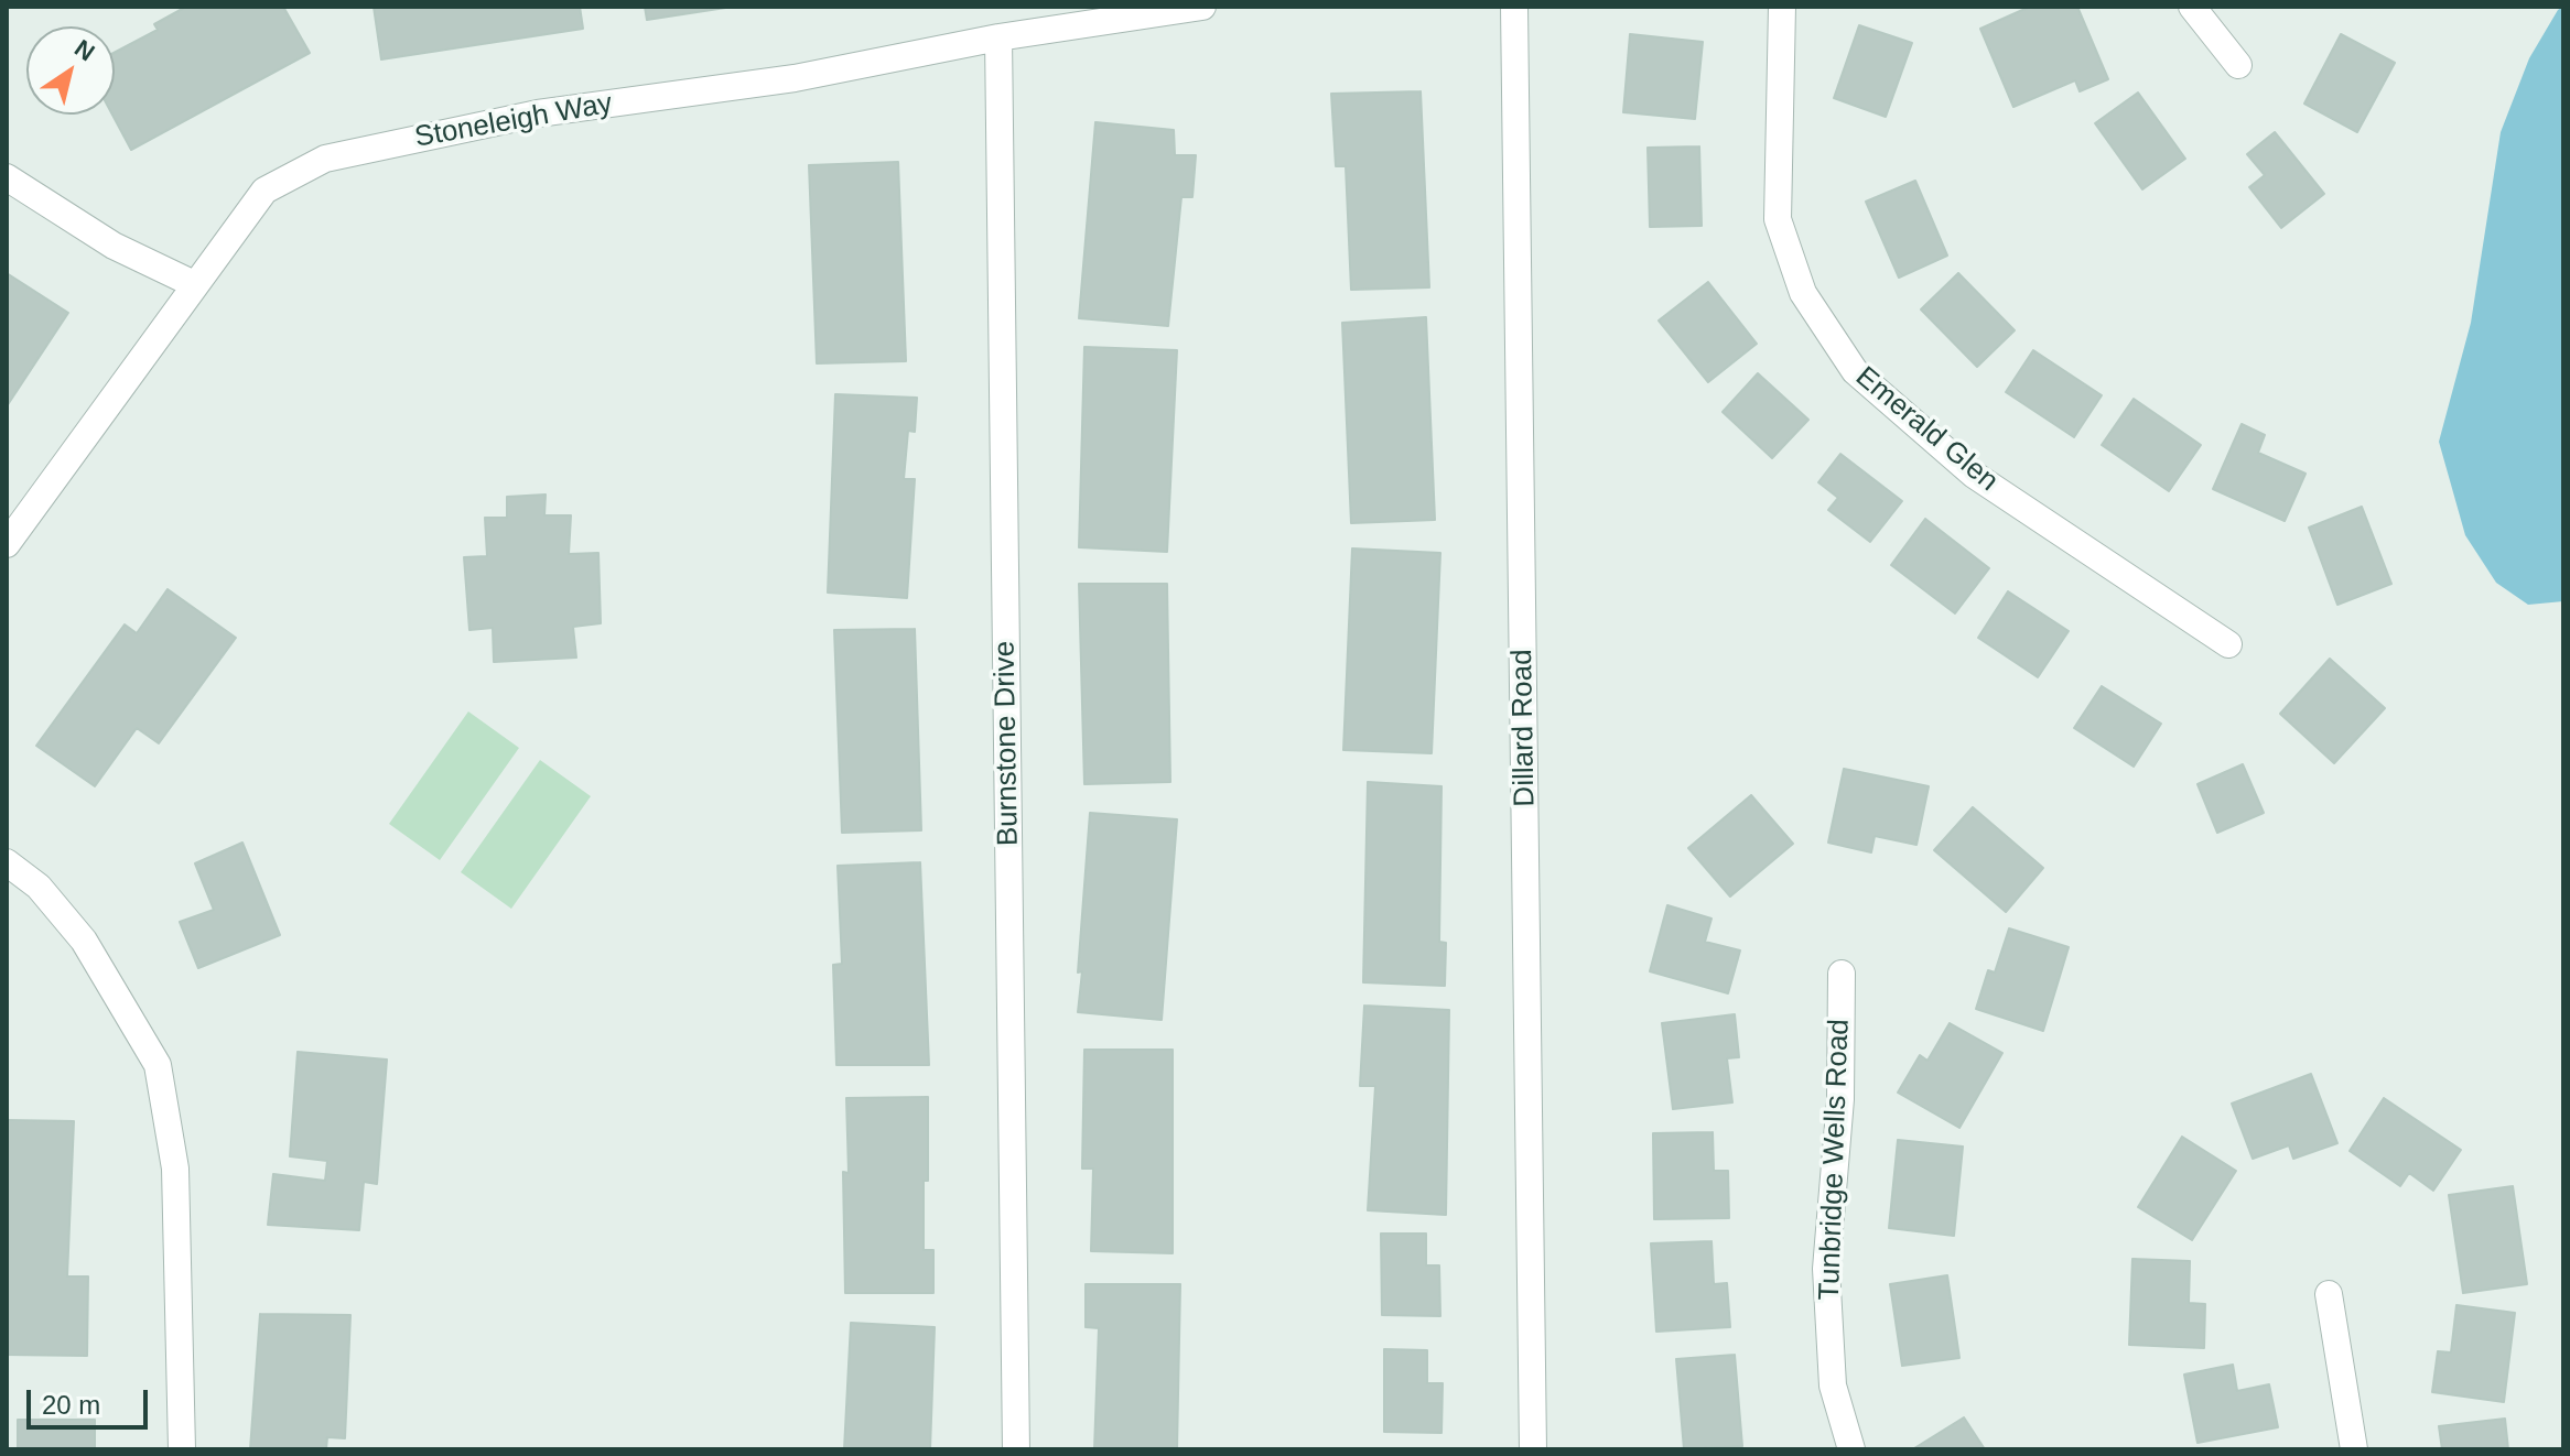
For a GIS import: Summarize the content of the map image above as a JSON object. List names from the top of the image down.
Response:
{
  "streets": {
    "street": [
      "Stoneleigh Way",
      "Emerald Glen",
      "Dillard Road",
      "Burnstone Drive",
      "Tunbridge Wells Road"
    ]
  },
  "crossings": [
    ["Stoneleigh Way", "Burnstone Drive"]
  ],
  "scale_bar": "20 m",
  "north": "top right"
}
